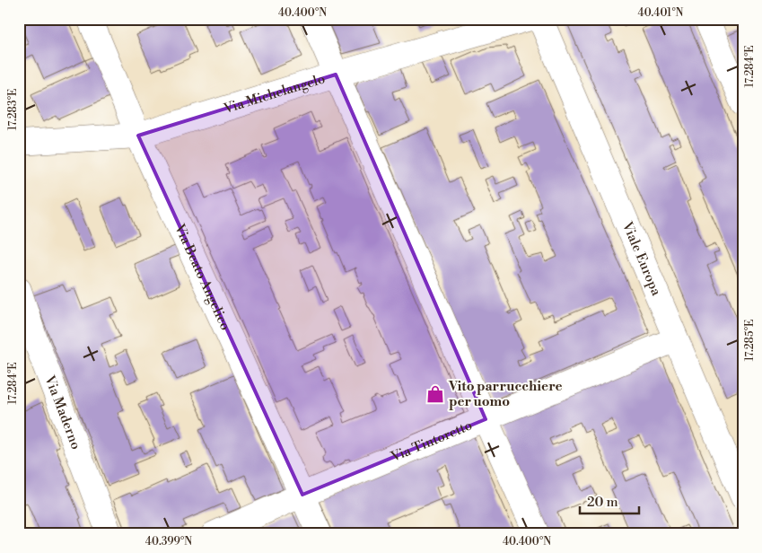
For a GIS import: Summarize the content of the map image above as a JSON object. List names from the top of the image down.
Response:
{
  "streets": {
    "street": [
      "Via Michelangelo",
      "Viale Europa",
      "Via Beato Angelico",
      "Via Maderno",
      "Via Tintoretto"
    ]
  },
  "crossings": [
    ["Via Michelangelo", "Via Beato Angelico"],
    ["Viale Europa", "Via Tintoretto"],
    ["Via Beato Angelico", "Via Tintoretto"]
  ],
  "places": {
    "shop": ["Vito parrucchiere per uomo"]
  },
  "scale_bar": "20 m",
  "coordinates": [
    "40.400°N",
    "40.401°N",
    "17.284°E",
    "17.283°E",
    "17.285°E",
    "40.399°N"
  ]
}
